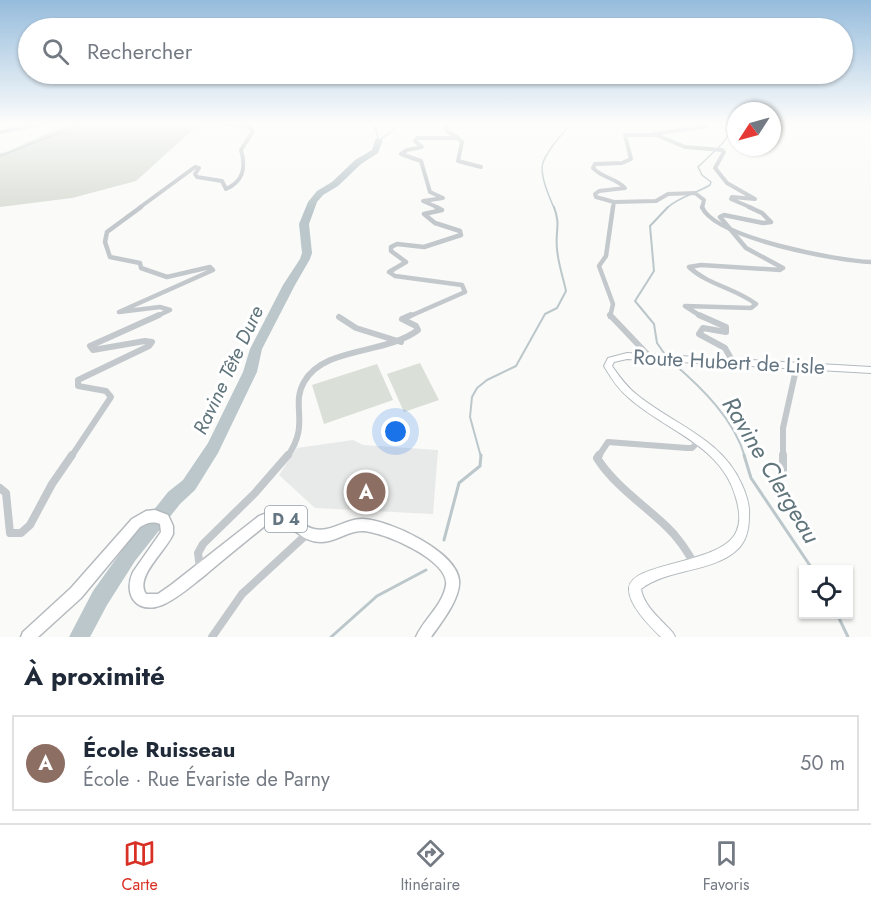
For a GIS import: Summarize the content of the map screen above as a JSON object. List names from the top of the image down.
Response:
{
  "streets": {
    "main road": ["Route Hubert de Lisle", "D 4"]
  },
  "water": ["Ravine Tête Dure", "Ravine Clergeau"],
  "north": "bottom left",
  "page": {
    "search": "Rechercher",
    "pins": "A",
    "heading": "À proximité",
    "list": [
      {
        "mark": "A",
        "name": "École Ruisseau",
        "note": "École · Rue Évariste de Parny",
        "value": "50 m"
      }
    ],
    "nav": ["Carte", "Itinéraire", "Favoris"]
  }
}
